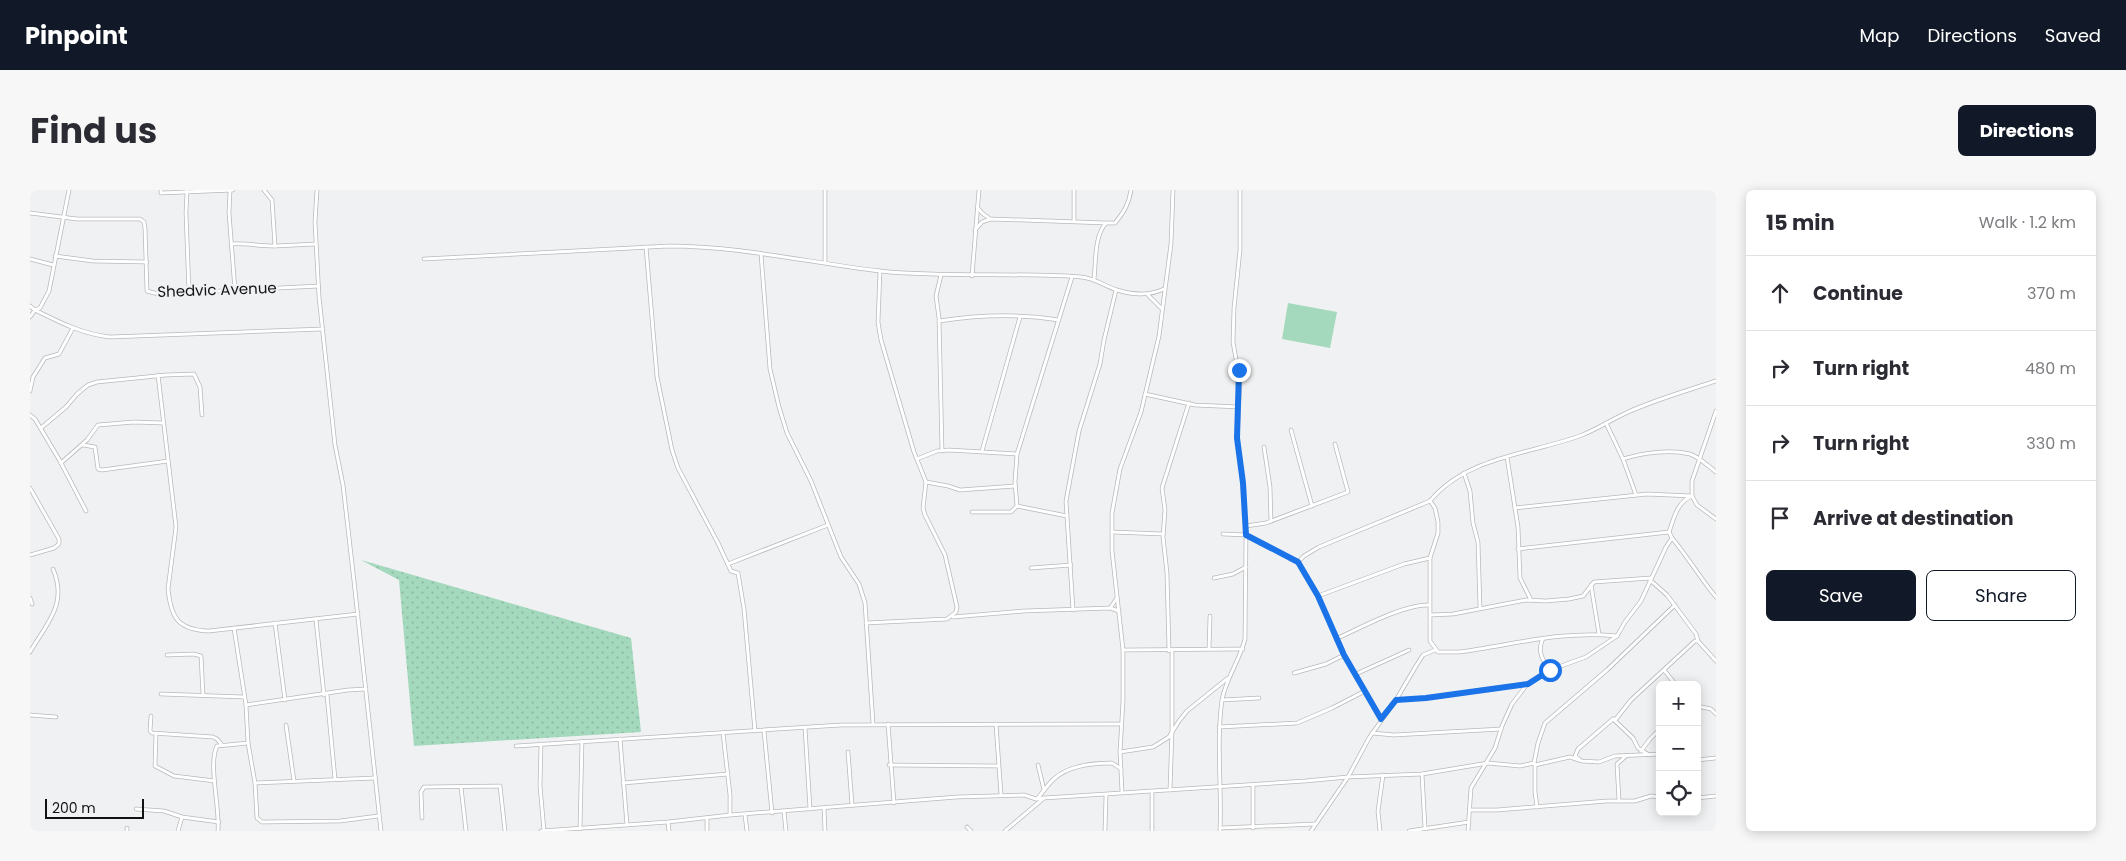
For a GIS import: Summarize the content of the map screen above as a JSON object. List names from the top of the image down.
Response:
{
  "streets": {
    "street": ["Shedvic Avenue"]
  },
  "scale_bar": "200 m",
  "page": {
    "header": "Pinpoint",
    "nav": ["Map", "Directions", "Saved"],
    "title": "Find us",
    "buttons": [
      "Directions",
      ["Save", "Share"]
    ],
    "heading": ["15 min", "Walk · 1.2 km"],
    "list": [
      ["Continue", "370 m"],
      ["Turn right", "480 m"],
      ["Turn right", "330 m"],
      "Arrive at destination"
    ],
    "map_buttons": ["+", "−"],
    "scale": "200 m"
  }
}
